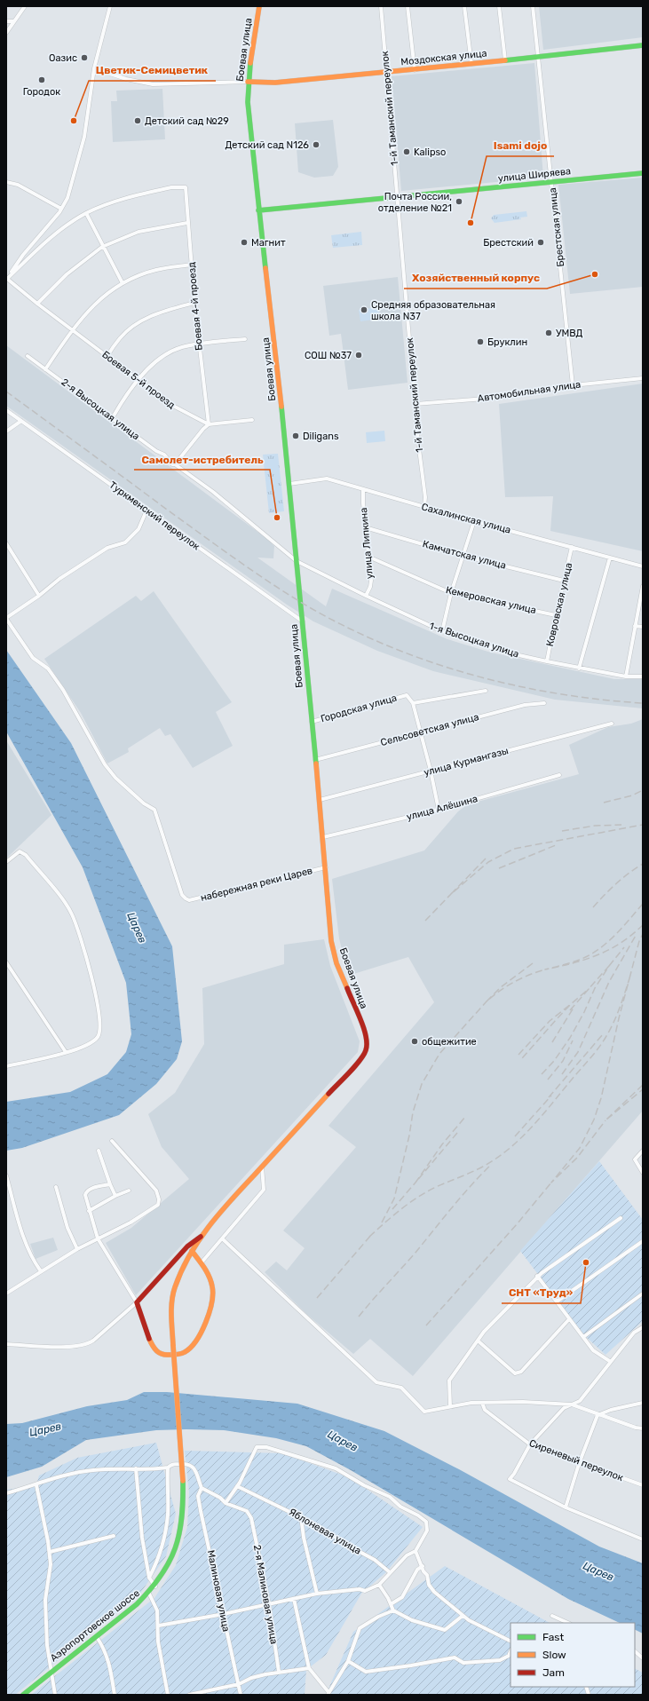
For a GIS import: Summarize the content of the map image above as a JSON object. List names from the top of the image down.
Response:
{
  "streets": {
    "main road": [
      "Боевая улица",
      "Моздокская улица",
      "улица Ширяева",
      "Аэропортовское шоссе"
    ],
    "street": [
      "1-й Таманский переулок",
      "Брестская улица",
      "Боевая 4-й проезд",
      "Боевая 5-й проезд",
      "Автомобильная улица",
      "2-я Высоцкая улица",
      "Туркменский переулок",
      "Сахалинская улица",
      "улица Липкина",
      "Камчатская улица",
      "Кемеровская улица",
      "Ковровская улица",
      "1-я Высоцкая улица",
      "Городская улица",
      "Сельсоветская улица",
      "улица Курмангазы",
      "улица Алёшина",
      "набережная реки Царев",
      "Сиреневый переулок",
      "Яблоневая улица",
      "Малиновая улица",
      "2-я Малиновая улица"
    ]
  },
  "crossings": [
    ["Боевая улица", "Моздокская улица"],
    ["Боевая улица", "улица Ширяева"],
    ["Боевая улица", "Туркменский переулок"],
    ["Боевая улица", "Сахалинская улица"],
    ["Боевая улица", "1-я Высоцкая улица"],
    ["Боевая улица", "Городская улица"],
    ["Боевая улица", "Сельсоветская улица"],
    ["Боевая улица", "улица Курмангазы"],
    ["Боевая улица", "улица Алёшина"],
    ["Боевая улица", "набережная реки Царев"],
    ["Боевая улица", "Аэропортовское шоссе"],
    ["Моздокская улица", "1-й Таманский переулок"],
    ["Моздокская улица", "Брестская улица"],
    ["1-й Таманский переулок", "улица Ширяева"],
    ["1-й Таманский переулок", "Автомобильная улица"],
    ["1-й Таманский переулок", "Сахалинская улица"],
    ["улица Ширяева", "Брестская улица"],
    ["Брестская улица", "Автомобильная улица"],
    ["Боевая 4-й проезд", "Боевая 5-й проезд"],
    ["Сахалинская улица", "улица Липкина"],
    ["Сахалинская улица", "Ковровская улица"],
    ["улица Липкина", "Камчатская улица"],
    ["улица Липкина", "Кемеровская улица"],
    ["улица Липкина", "1-я Высоцкая улица"],
    ["Камчатская улица", "Ковровская улица"],
    ["Кемеровская улица", "Ковровская улица"],
    ["Ковровская улица", "1-я Высоцкая улица"]
  ],
  "water": ["Царев"],
  "places": [
    "Оазис",
    "Городок",
    "Цветик-Семицветик",
    "Детский сад №29",
    "Детский сад N126",
    "Kalipso",
    "Почта России, отделение №21",
    "Isami dojo",
    "Магнит",
    "Брестский",
    "Хозяйственный корпус",
    "Средняя образовательная школа N37",
    "УМВД",
    "Бруклин",
    "СОШ №37",
    "Diligans",
    "Самолет-истребитель",
    "общежитие",
    "СНТ «Труд»"
  ],
  "legend": ["Fast", "Slow", "Jam"]
}
